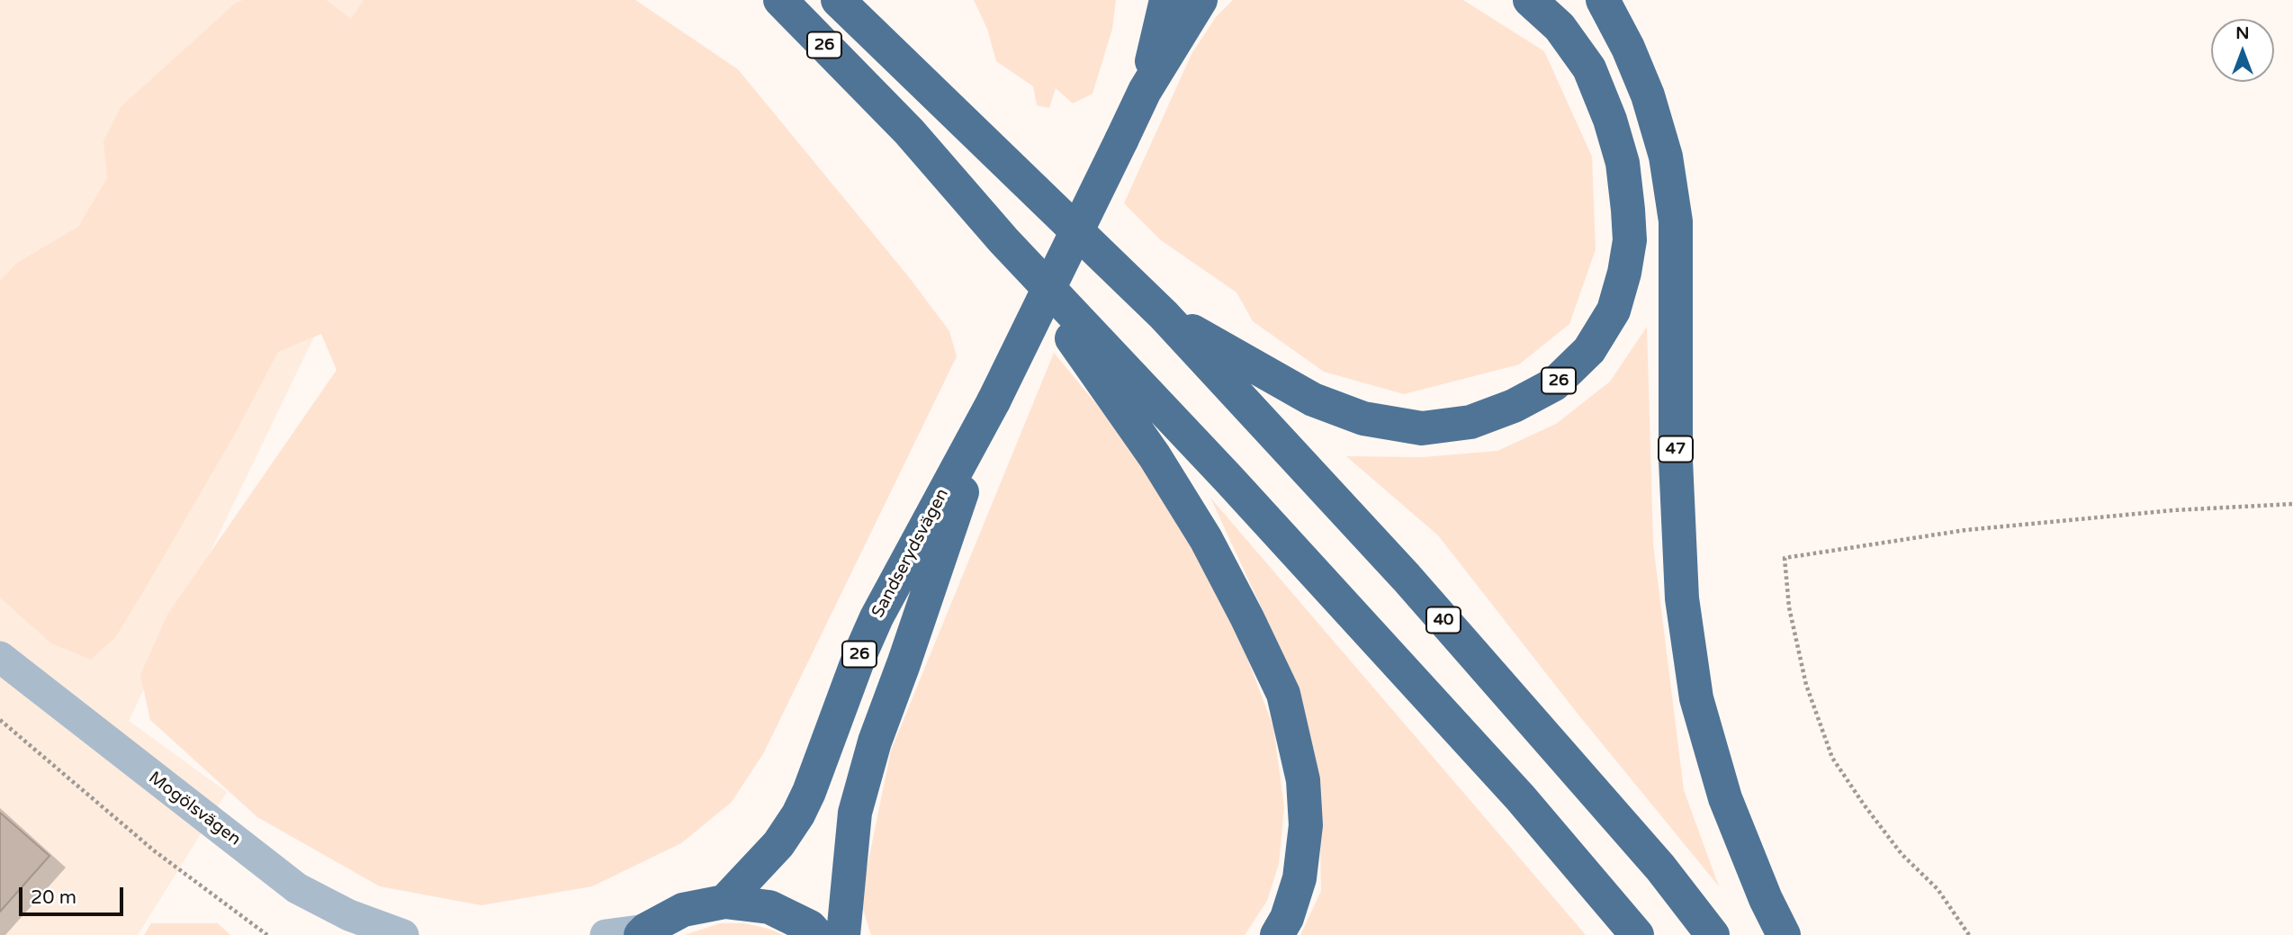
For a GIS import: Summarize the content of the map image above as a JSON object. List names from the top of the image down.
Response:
{
  "streets": {
    "highway": [
      "26",
      "47",
      "Sandserydsvägen",
      "40"
    ],
    "street": ["Mogölsvägen"]
  },
  "crossings": [
    ["26", "40"]
  ],
  "scale_bar": "20 m",
  "north": "top"
}
